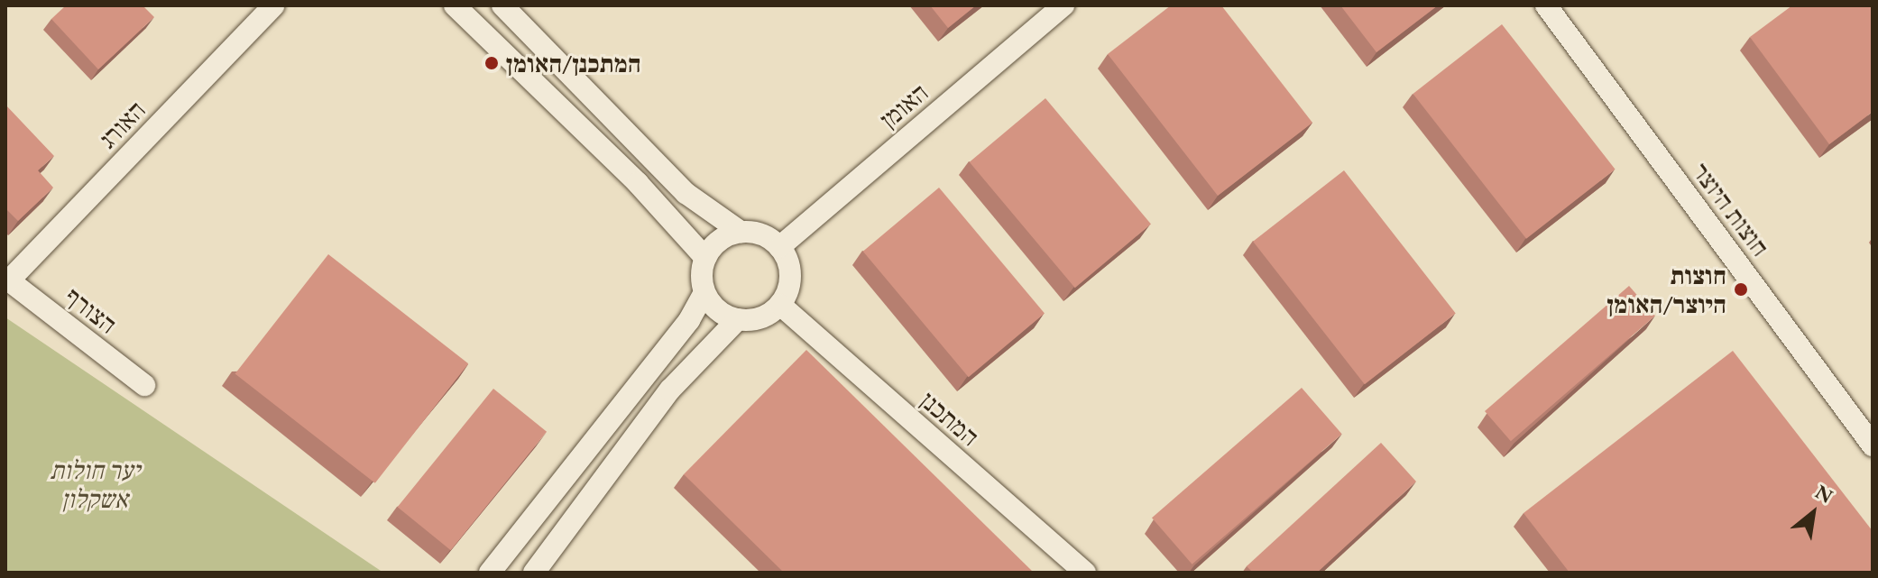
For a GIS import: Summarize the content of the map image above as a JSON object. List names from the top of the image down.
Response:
{
  "streets": {
    "street": [
      "האומן",
      "האורג",
      "חוצות היוצר",
      "הצורף",
      "המתכנן"
    ]
  },
  "crossings": [
    ["האומן", "המתכנן"],
    ["האורג", "הצורף"]
  ],
  "parks": ["יער חולות אשקלון"],
  "places": ["המתכנן/האומן", "חוצות היוצר/האומן"],
  "north": "top right"
}
